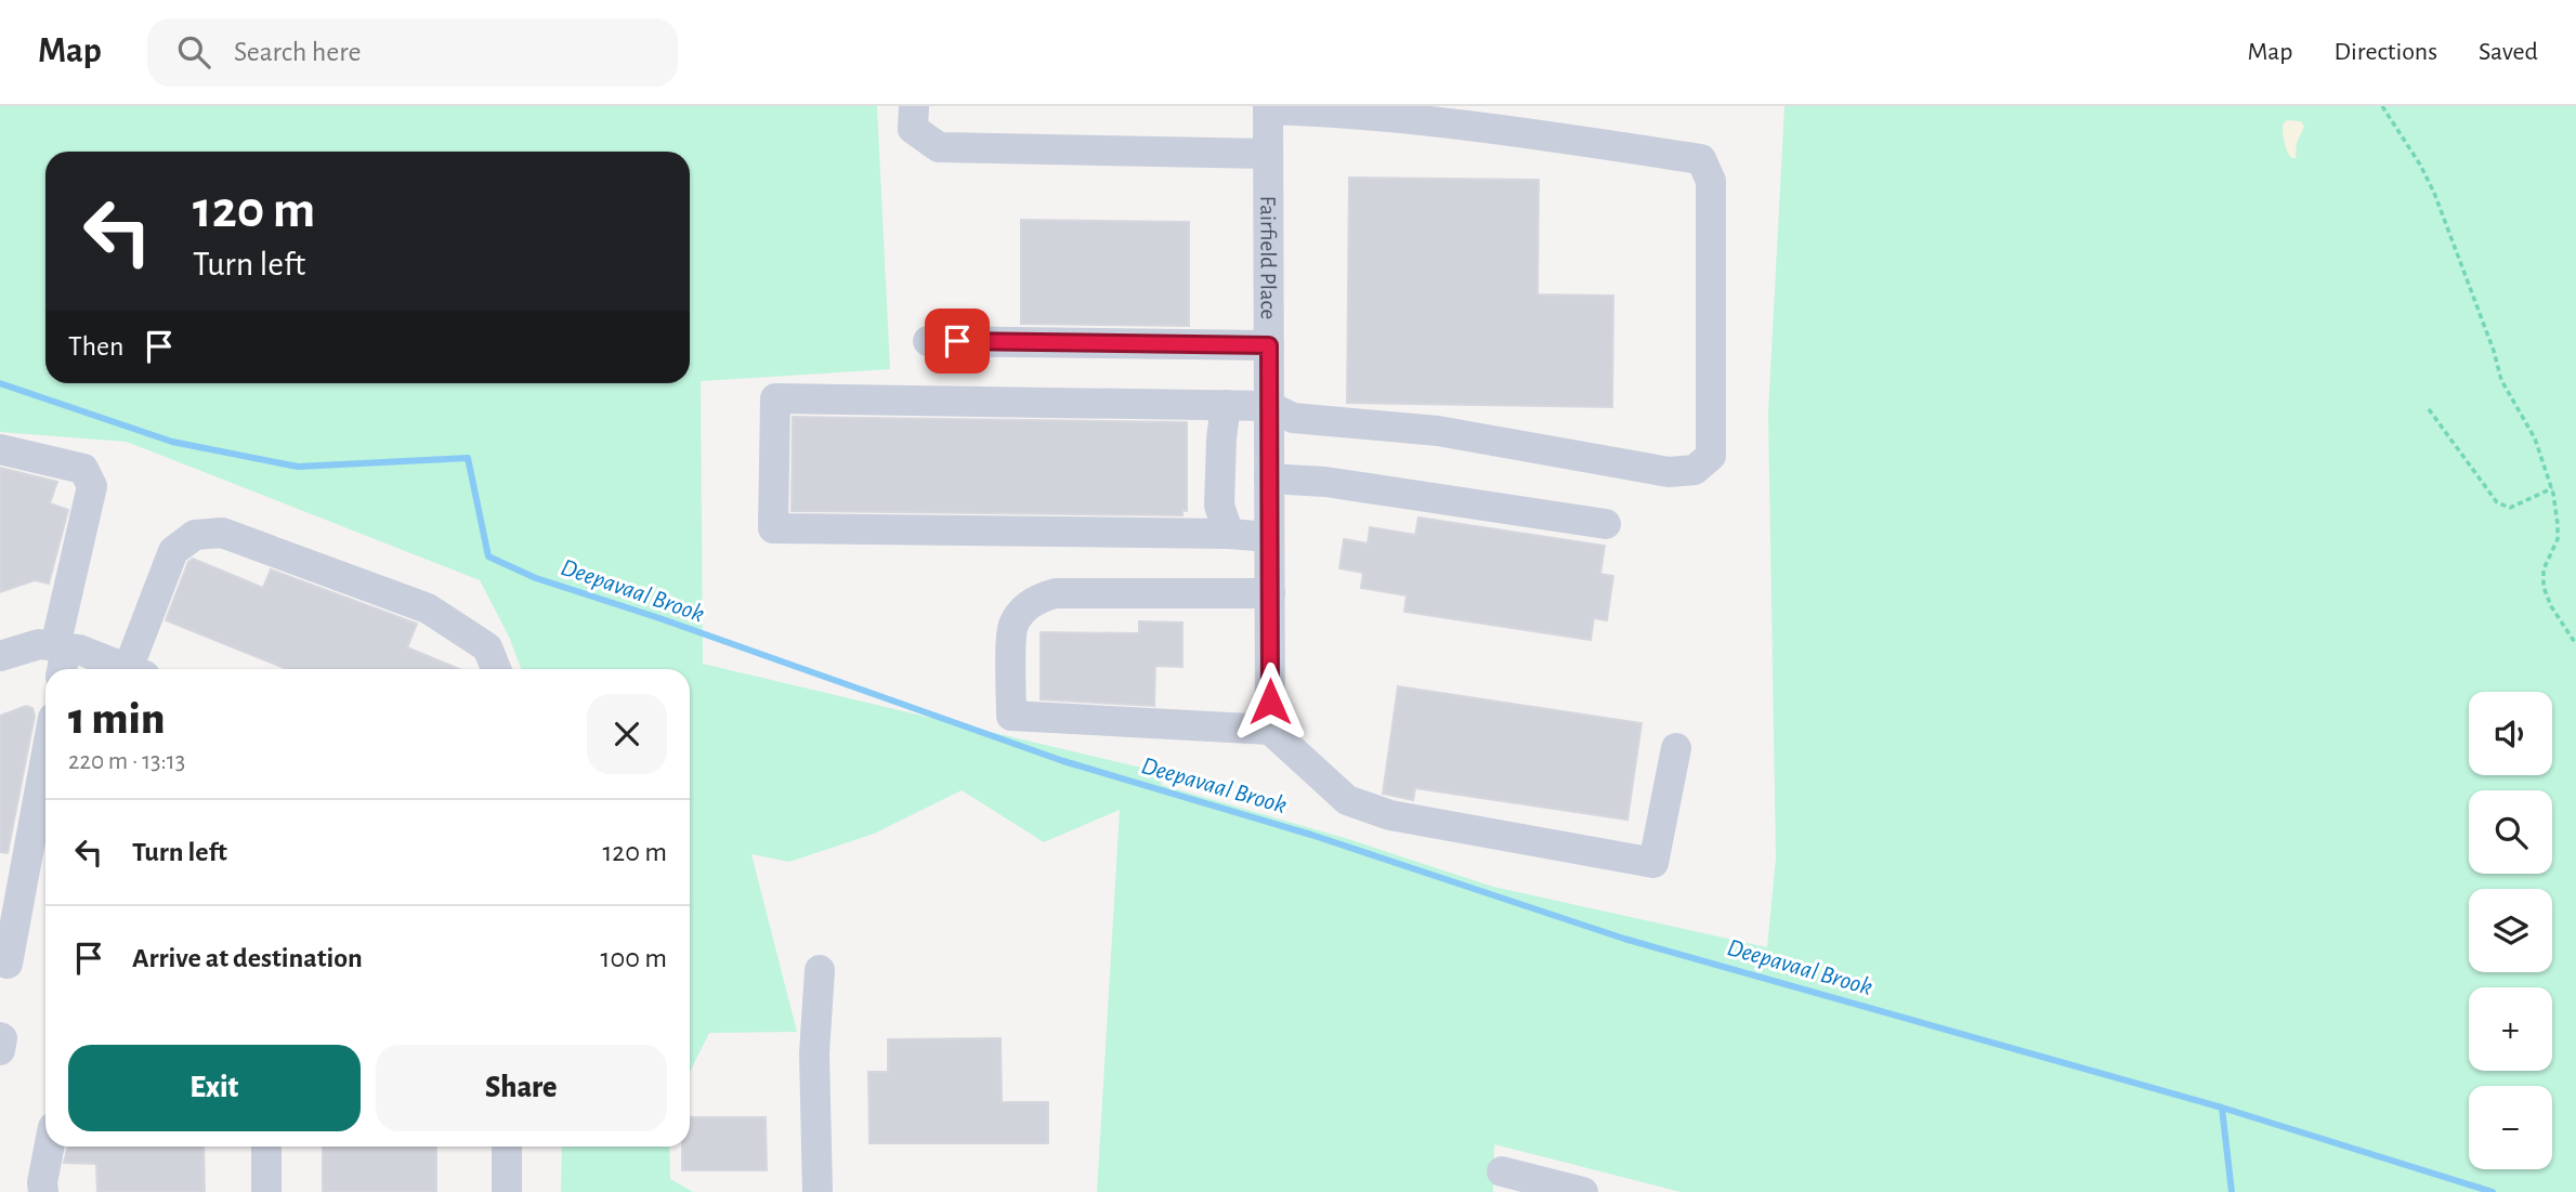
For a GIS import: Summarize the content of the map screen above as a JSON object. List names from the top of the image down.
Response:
{
  "streets": {
    "street": ["Fairfield Place"]
  },
  "water": ["Deepavaal Brook"],
  "page": {
    "header": "Map",
    "search": "Search here",
    "nav": ["Map", "Directions", "Saved"],
    "turn": ["120 m", "Turn left"],
    "then": "Then",
    "heading": ["1 min", "220 m · 13:13"],
    "map_buttons": ["+", "−"],
    "list": [
      {
        "name": "Turn left",
        "value": "120 m"
      },
      {
        "name": "Arrive at destination",
        "value": "100 m"
      }
    ],
    "buttons": ["Exit", "Share"]
  }
}
